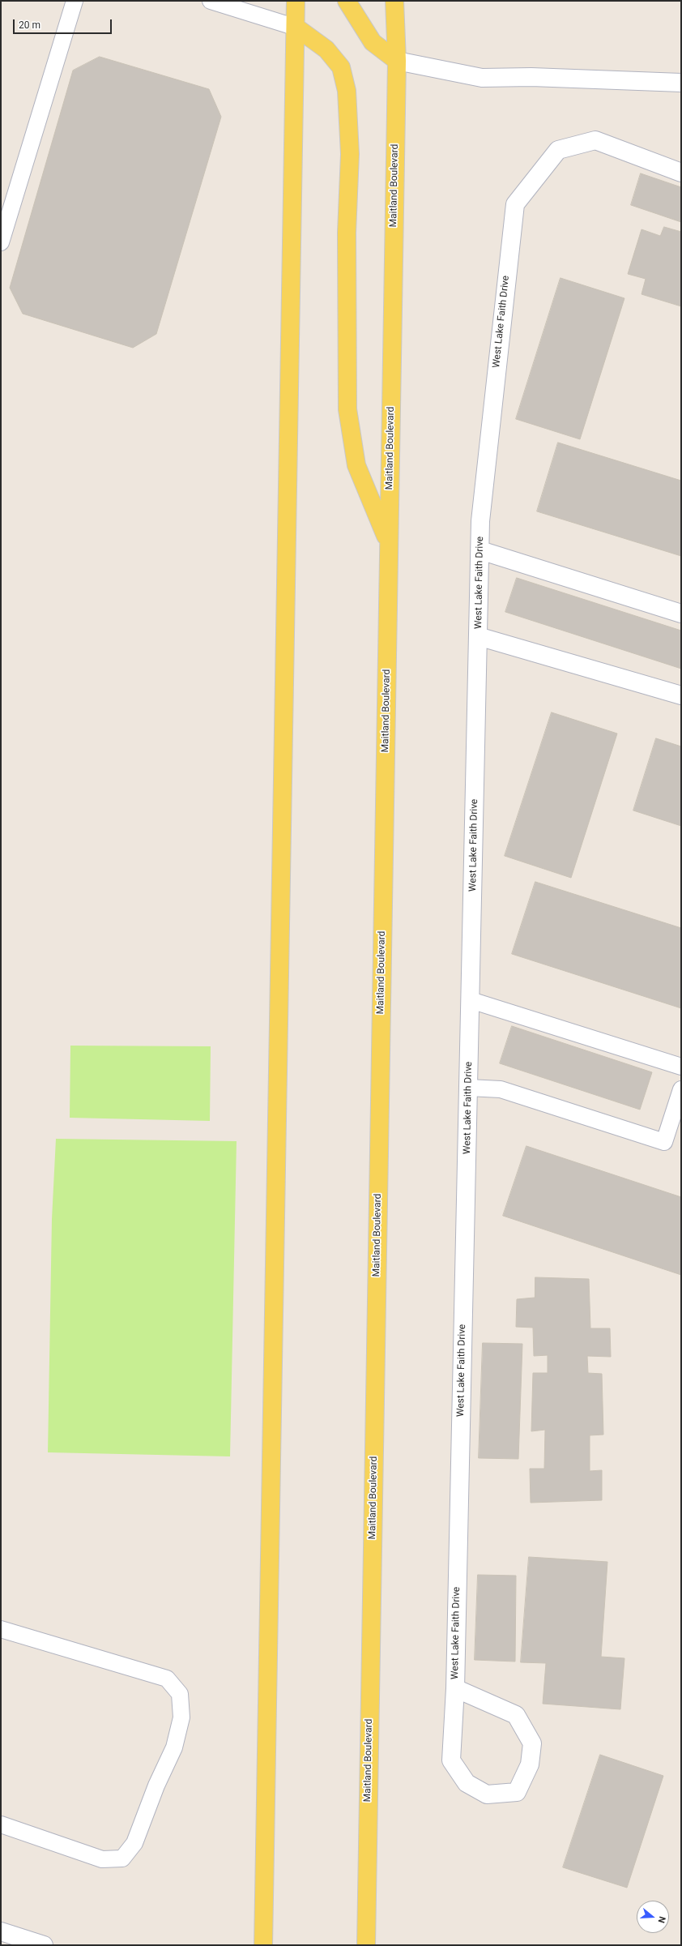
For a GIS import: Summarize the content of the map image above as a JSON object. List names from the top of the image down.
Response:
{
  "streets": {
    "main road": ["Maitland Boulevard"],
    "street": ["West Lake Faith Drive"]
  },
  "scale_bar": "20 m",
  "north": "right"
}
